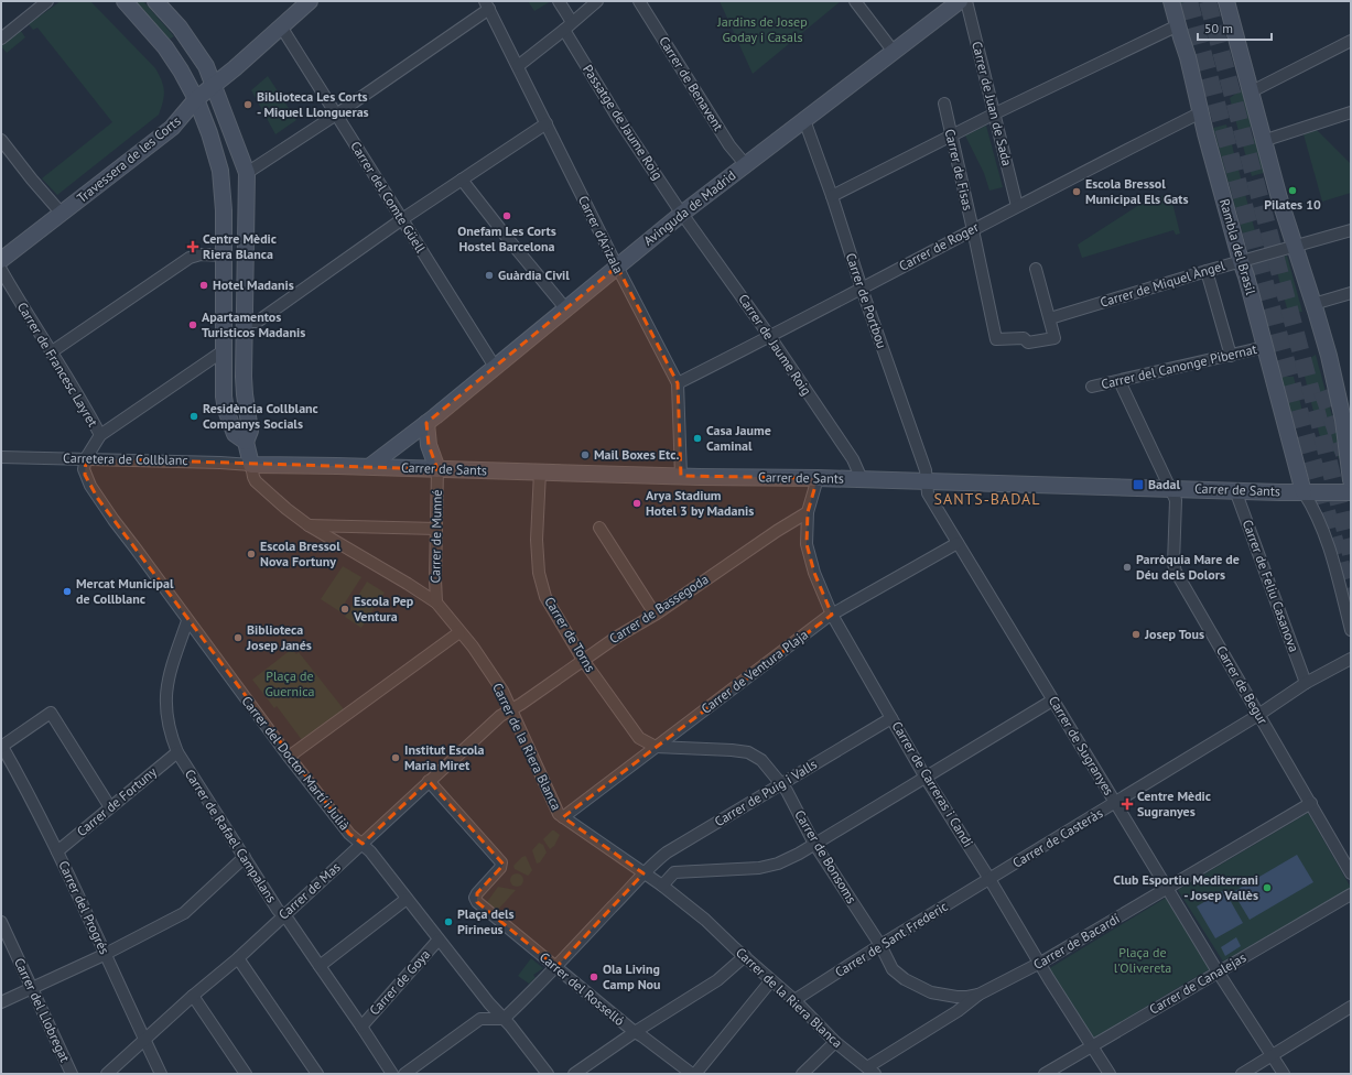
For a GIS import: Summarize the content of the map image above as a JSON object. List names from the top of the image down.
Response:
{
  "streets": {
    "street": [
      "Carrer de Benavent",
      "Carrer de Juan de Sada",
      "Passatge de Jaume Roig",
      "Travessera de les Corts",
      "Carrer de Fisas",
      "Carrer del Comte Güell",
      "Avinguda de Madrid",
      "Carrer d'Arizala",
      "Carrer de Roger",
      "Rambla del Brasil",
      "Carrer de Miquel Àngel",
      "Carrer de Portbou",
      "Carrer de Jaume Roig",
      "Carrer de Francesc Layret",
      "Carrer del Canonge Pibernat",
      "Carretera de Collblanc",
      "Carrer de Sants",
      "Carrer de Munné",
      "Carrer de Feliu Casanova",
      "Carrer de Bassegoda",
      "Carrer de Torns",
      "Carrer de Ventura Plaja",
      "Carrer de Begur",
      "Carrer de Sugranyes",
      "Carrer de la Riera Blanca",
      "Carrer del Doctor Martí i Julià",
      "Carrer de Carreras i Candi",
      "Carrer de Puig i Valls",
      "Carrer de Fortuny",
      "Carrer de Rafael Campalans",
      "Carrer de Casteràs",
      "Carrer de Bonsoms",
      "Carrer de Mas",
      "Carrer del Progrés",
      "Carrer de Sant Frederic",
      "Carrer de Bacardí",
      "Carrer de Goya",
      "Carrer de Canalejas",
      "Carrer del Rosselló",
      "Carrer del Llobregat"
    ]
  },
  "crossings": [
    ["Carrer de Benavent", "Avinguda de Madrid"],
    ["Carrer de Juan de Sada", "Carrer de Roger"],
    ["Passatge de Jaume Roig", "Avinguda de Madrid"],
    ["Passatge de Jaume Roig", "Carrer de Jaume Roig"],
    ["Travessera de les Corts", "Carrer del Comte Güell"],
    ["Travessera de les Corts", "Carrer de la Riera Blanca"],
    ["Carrer de Fisas", "Carrer de Roger"],
    ["Carrer de Fisas", "Carrer de Miquel Àngel"],
    ["Carrer del Comte Güell", "Avinguda de Madrid"],
    ["Avinguda de Madrid", "Carrer d'Arizala"],
    ["Avinguda de Madrid", "Carrer de Portbou"],
    ["Avinguda de Madrid", "Carrer de Jaume Roig"],
    ["Avinguda de Madrid", "Carrer de Sants"],
    ["Carrer d'Arizala", "Carrer de Roger"],
    ["Carrer d'Arizala", "Carrer de Sants"],
    ["Carrer de Roger", "Rambla del Brasil"],
    ["Carrer de Roger", "Carrer de Portbou"],
    ["Carrer de Roger", "Carrer de Jaume Roig"],
    ["Rambla del Brasil", "Carrer de Miquel Àngel"],
    ["Rambla del Brasil", "Carrer del Canonge Pibernat"],
    ["Rambla del Brasil", "Carrer de Sants"],
    ["Carrer de Portbou", "Carrer de Sants"],
    ["Carrer de Portbou", "Carrer de Sugranyes"],
    ["Carrer de Jaume Roig", "Carrer de Sants"],
    ["Carrer de Francesc Layret", "Carretera de Collblanc"],
    ["Carrer de Francesc Layret", "Carrer del Doctor Martí i Julià"],
    ["Carrer del Canonge Pibernat", "Carrer de Begur"],
    ["Carretera de Collblanc", "Carrer de Sants"],
    ["Carretera de Collblanc", "Carrer de la Riera Blanca"],
    ["Carretera de Collblanc", "Carrer del Doctor Martí i Julià"],
    ["Carrer de Sants", "Carrer de Munné"],
    ["Carrer de Sants", "Carrer de Feliu Casanova"],
    ["Carrer de Sants", "Carrer de Torns"],
    ["Carrer de Sants", "Carrer de Begur"],
    ["Carrer de Sants", "Carrer de Sugranyes"],
    ["Carrer de Sants", "Carrer de la Riera Blanca"],
    ["Carrer de Sants", "Carrer de Carreras i Candi"],
    ["Carrer de Munné", "Carrer de la Riera Blanca"],
    ["Carrer de Feliu Casanova", "Carrer de Casteràs"],
    ["Carrer de Bassegoda", "Carrer de Torns"],
    ["Carrer de Bassegoda", "Carrer de la Riera Blanca"],
    ["Carrer de Bassegoda", "Carrer de Carreras i Candi"],
    ["Carrer de Bassegoda", "Carrer de Mas"],
    ["Carrer de Torns", "Carrer de Ventura Plaja"],
    ["Carrer de Torns", "Carrer de Bonsoms"],
    ["Carrer de Ventura Plaja", "Carrer de Sugranyes"],
    ["Carrer de Ventura Plaja", "Carrer de la Riera Blanca"],
    ["Carrer de Ventura Plaja", "Carrer de Carreras i Candi"],
    ["Carrer de Ventura Plaja", "Carrer de Bonsoms"],
    ["Carrer de Begur", "Carrer de Casteràs"],
    ["Carrer de Begur", "Carrer de Bacardí"],
    ["Carrer de Sugranyes", "Carrer de Casteràs"],
    ["Carrer de Sugranyes", "Carrer de Bacardí"],
    ["Carrer de Sugranyes", "Carrer de Canalejas"],
    ["Carrer de la Riera Blanca", "Carrer de Puig i Valls"],
    ["Carrer de la Riera Blanca", "Carrer de Mas"],
    ["Carrer de la Riera Blanca", "Carrer de Sant Frederic"],
    ["Carrer de la Riera Blanca", "Carrer de Bacardí"],
    ["Carrer del Doctor Martí i Julià", "Carrer de Puig i Valls"],
    ["Carrer del Doctor Martí i Julià", "Carrer de Rafael Campalans"],
    ["Carrer del Doctor Martí i Julià", "Carrer de Mas"],
    ["Carrer del Doctor Martí i Julià", "Carrer de Goya"],
    ["Carrer de Carreras i Candi", "Carrer de Puig i Valls"],
    ["Carrer de Carreras i Candi", "Carrer de Casteràs"],
    ["Carrer de Carreras i Candi", "Carrer de Sant Frederic"],
    ["Carrer de Carreras i Candi", "Carrer de Bacardí"],
    ["Carrer de Carreras i Candi", "Carrer de Canalejas"],
    ["Carrer de Puig i Valls", "Carrer de Bonsoms"],
    ["Carrer de Puig i Valls", "Carrer del Rosselló"],
    ["Carrer de Fortuny", "Carrer de Rafael Campalans"],
    ["Carrer de Fortuny", "Carrer del Progrés"],
    ["Carrer de Rafael Campalans", "Carrer de Mas"],
    ["Carrer de Rafael Campalans", "Carrer de Goya"],
    ["Carrer de Casteràs", "Carrer de Sant Frederic"],
    ["Carrer de Bonsoms", "Carrer de Sant Frederic"],
    ["Carrer de Bonsoms", "Carrer de Bacardí"],
    ["Carrer de Mas", "Carrer del Progrés"],
    ["Carrer de Mas", "Carrer del Rosselló"]
  ],
  "districts": ["SANTS-BADAL"],
  "parks": ["Jardins de Josep Goday i Casals", "Plaça de Guernica", "Plaça de l'Olivereta"],
  "places": {
    "other": [
      "Biblioteca Les Corts - Miquel Llongueras",
      "Pilates 10",
      "Escola Bressol Municipal Els Gats",
      "Onefam Les Corts Hostel Barcelona",
      "Guàrdia Civil",
      "Hotel Madanis",
      "Apartamentos Turisticos Madanis",
      "Residència Collblanc Companys Socials",
      "Casa Jaume Caminal",
      "Mail Boxes Etc.",
      "Arya Stadium Hotel 3 by Madanis",
      "Escola Bressol Nova Fortuny",
      "Parròquia Mare de Déu dels Dolors",
      "Mercat Municipal de Collblanc",
      "Escola Pep Ventura",
      "Josep Tous",
      "Biblioteca Josep Janés",
      "Institut Escola Maria Miret",
      "Club Esportiu Mediterrani - Josep Vallès",
      "Plaça dels Pirineus",
      "Ola Living Camp Nou"
    ],
    "health": ["Centre Mèdic Riera Blanca", "Centre Mèdic Sugranyes"],
    "transit": ["Badal"]
  },
  "scale_bar": "50 m"
}
